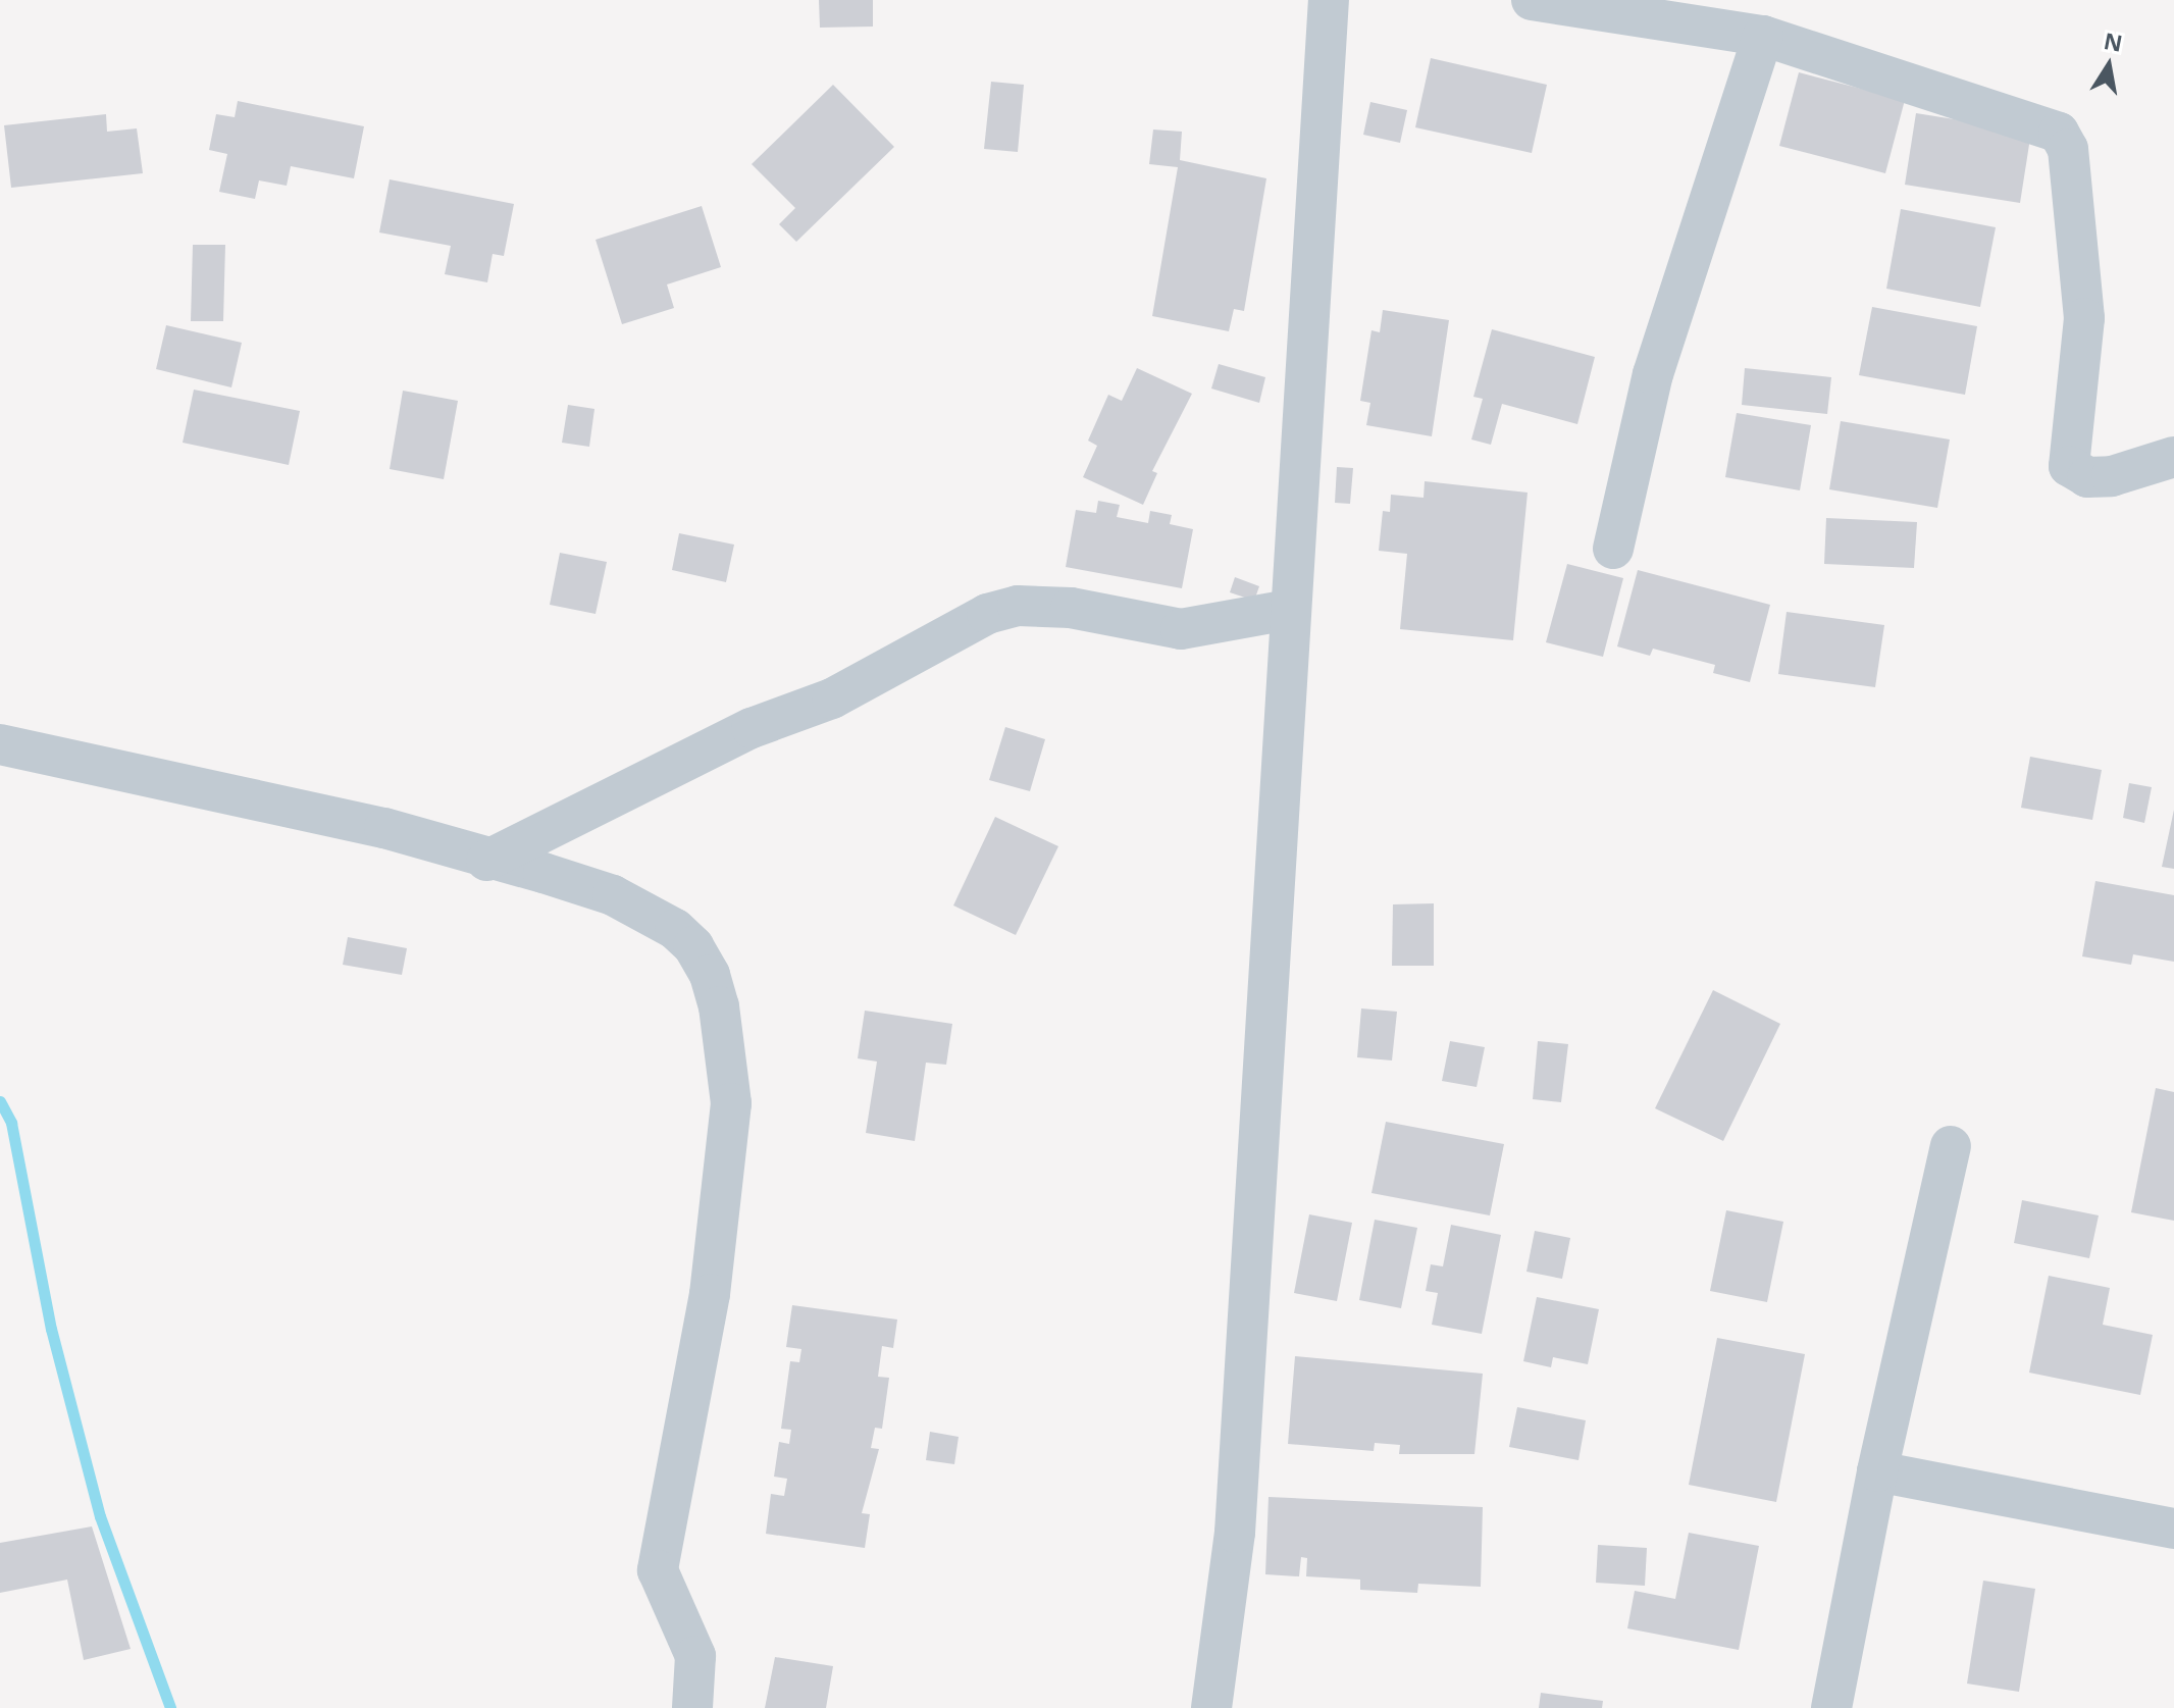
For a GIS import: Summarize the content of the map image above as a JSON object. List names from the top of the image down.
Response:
{
  "north": "top"
}
